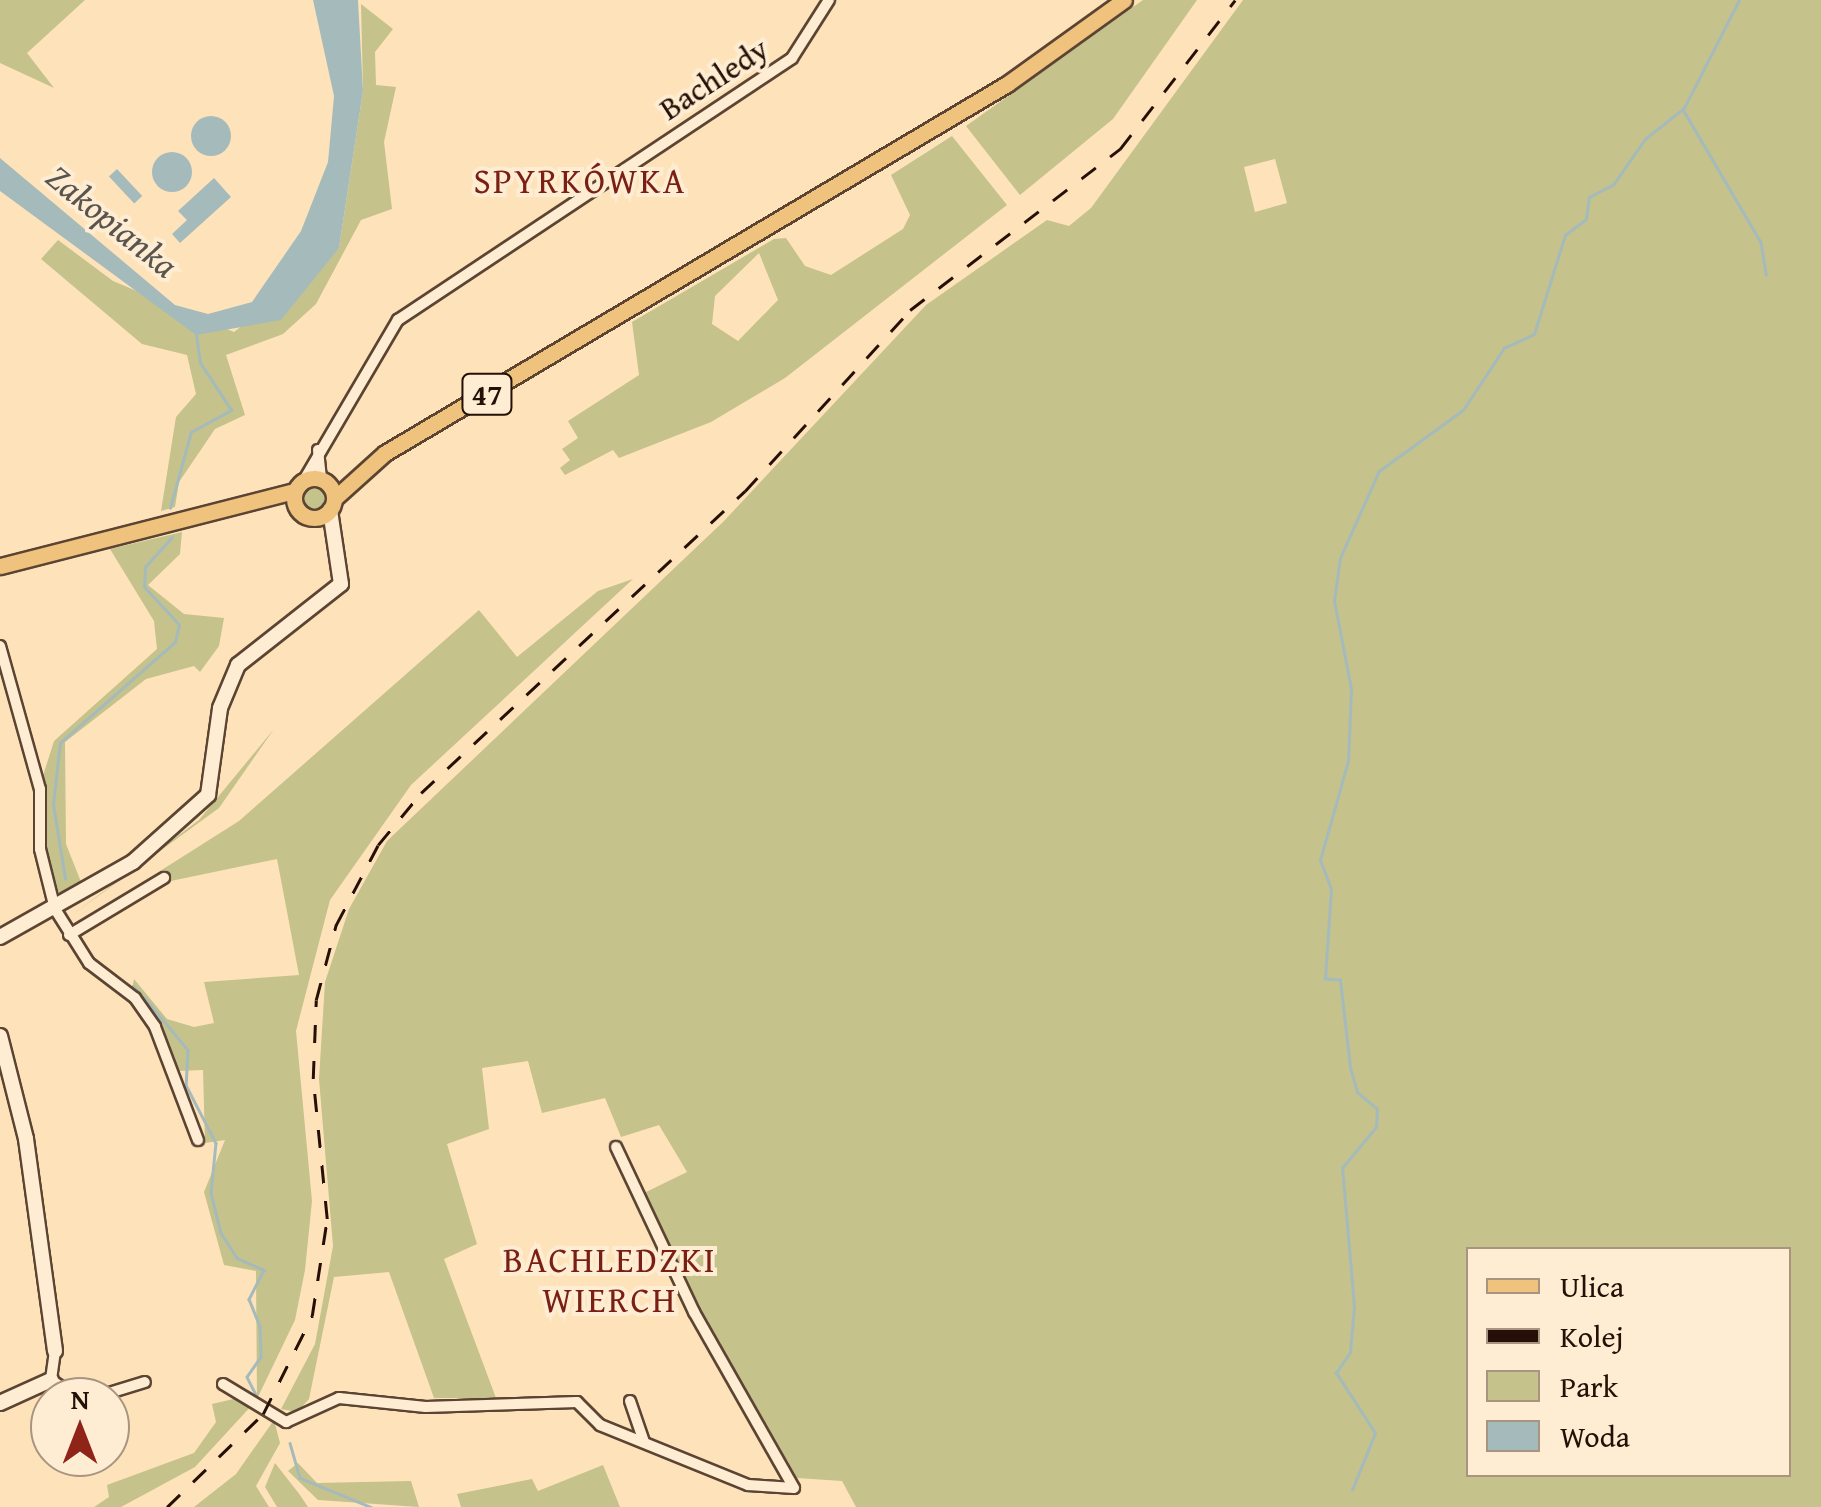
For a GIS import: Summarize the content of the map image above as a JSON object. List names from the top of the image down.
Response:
{
  "streets": {
    "main road": ["47"],
    "street": ["Bachledy"]
  },
  "crossings": [
    ["Bachledy", "47"]
  ],
  "districts": ["SPYRKÓWKA", "BACHLEDZKI WIERCH"],
  "water": ["Zakopianka"],
  "legend": [
    "Ulica",
    "Kolej",
    "Park",
    "Woda"
  ],
  "north": "top"
}
